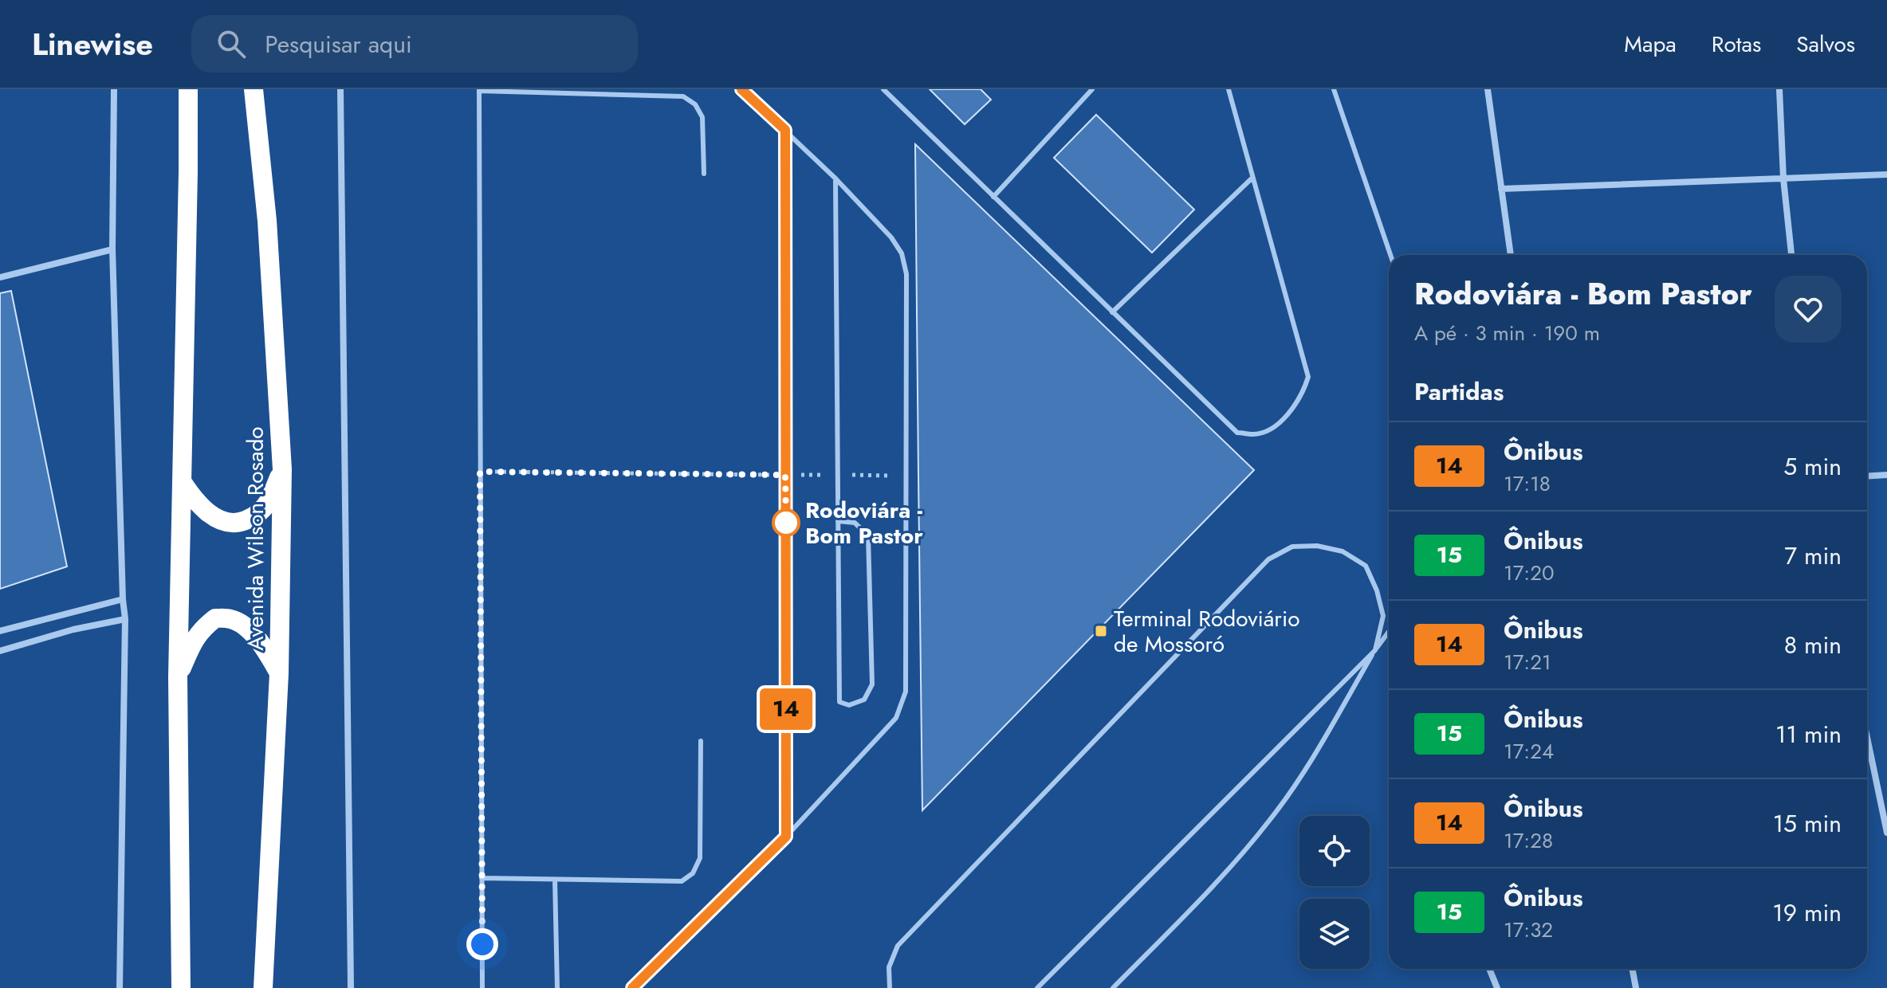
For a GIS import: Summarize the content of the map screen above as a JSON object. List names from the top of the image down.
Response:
{
  "streets": {
    "highway": ["Avenida Wilson Rosado"]
  },
  "places": {
    "other": ["Rodoviára - Bom Pastor"],
    "transit": ["Terminal Rodoviário de Mossoró"]
  },
  "lines": ["bus line 14"],
  "page": {
    "header": "Linewise",
    "search": "Pesquisar aqui",
    "nav": ["Mapa", "Rotas", "Salvos"],
    "on_map": "14",
    "heading": [
      ["Rodoviára - Bom Pastor", "A pé · 3 min · 190 m"],
      "Partidas"
    ],
    "list": [
      {
        "mark": "14",
        "name": "Ônibus",
        "note": "17:18",
        "value": "5 min"
      },
      {
        "mark": "15",
        "name": "Ônibus",
        "note": "17:20",
        "value": "7 min"
      },
      {
        "mark": "14",
        "name": "Ônibus",
        "note": "17:21",
        "value": "8 min"
      },
      {
        "mark": "15",
        "name": "Ônibus",
        "note": "17:24",
        "value": "11 min"
      },
      {
        "mark": "14",
        "name": "Ônibus",
        "note": "17:28",
        "value": "15 min"
      },
      {
        "mark": "15",
        "name": "Ônibus",
        "note": "17:32",
        "value": "19 min"
      }
    ]
  }
}
